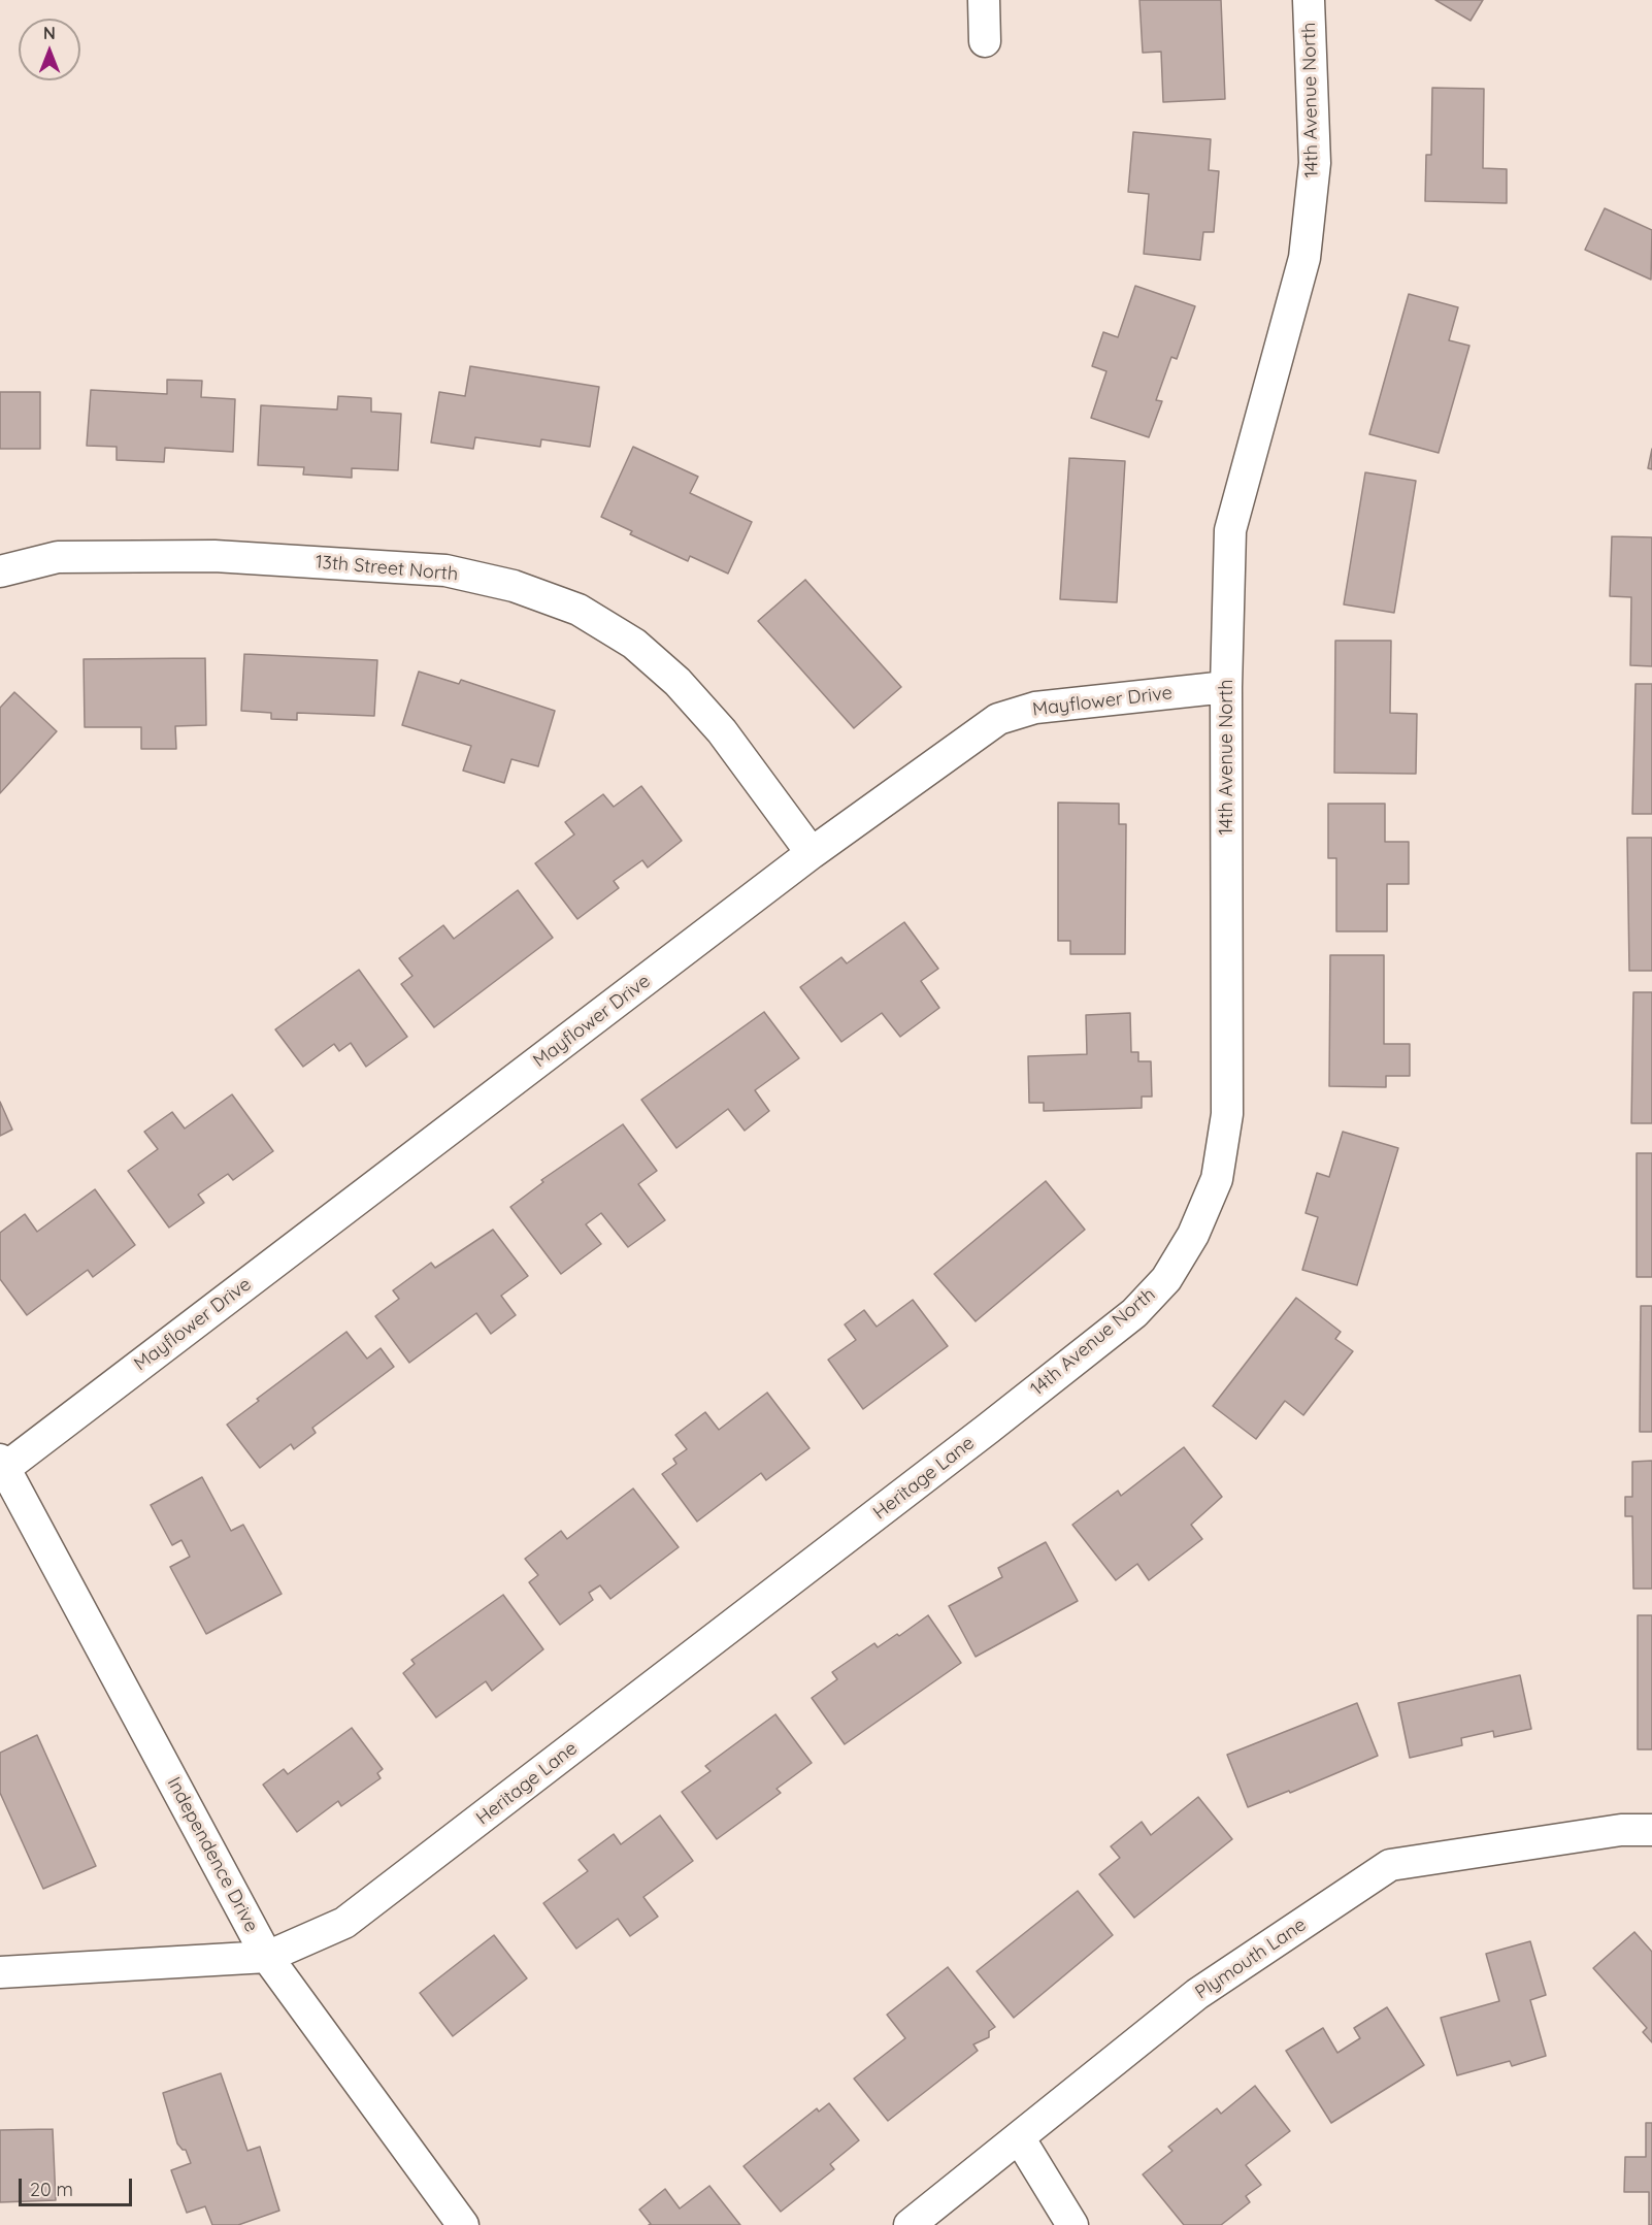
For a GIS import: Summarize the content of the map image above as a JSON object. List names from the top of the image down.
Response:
{
  "streets": {
    "street": [
      "14th Avenue North",
      "13th Street North",
      "Mayflower Drive",
      "Heritage Lane",
      "Independence Drive",
      "Plymouth Lane"
    ]
  },
  "crossings": [
    ["14th Avenue North", "Mayflower Drive"],
    ["14th Avenue North", "Heritage Lane"],
    ["13th Street North", "Mayflower Drive"],
    ["Mayflower Drive", "Independence Drive"],
    ["Heritage Lane", "Independence Drive"]
  ],
  "scale_bar": "20 m",
  "north": "top"
}
